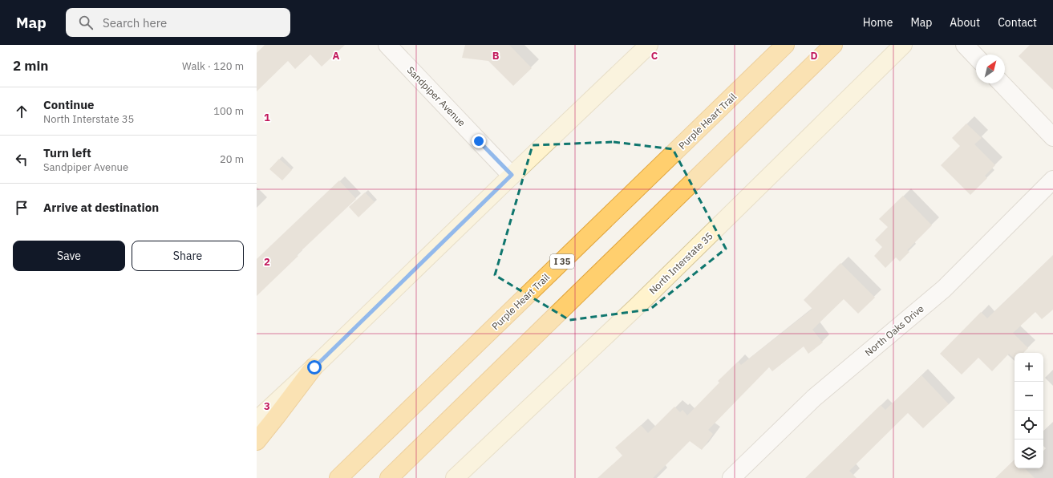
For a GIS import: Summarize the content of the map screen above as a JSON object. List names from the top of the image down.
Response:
{
  "streets": {
    "highway": ["Purple Heart Trail", "I 35"],
    "main road": ["North Interstate 35"],
    "street": ["Sandpiper Avenue", "North Oaks Drive"]
  },
  "north": "top right",
  "page": {
    "header": "Map",
    "search": "Search here",
    "nav": [
      "Home",
      "Map",
      "About",
      "Contact"
    ],
    "heading": ["2 min", "Walk · 120 m"],
    "list": [
      ["Continue", "North Interstate 35", "100 m"],
      ["Turn left", "Sandpiper Avenue", "20 m"],
      "Arrive at destination"
    ],
    "buttons": ["Save", "Share"],
    "map_buttons": ["+", "−"]
  },
  "grid": {
    "columns": [
      "A",
      "B",
      "C",
      "D"
    ],
    "rows": ["1", "2", "3"]
  }
}
